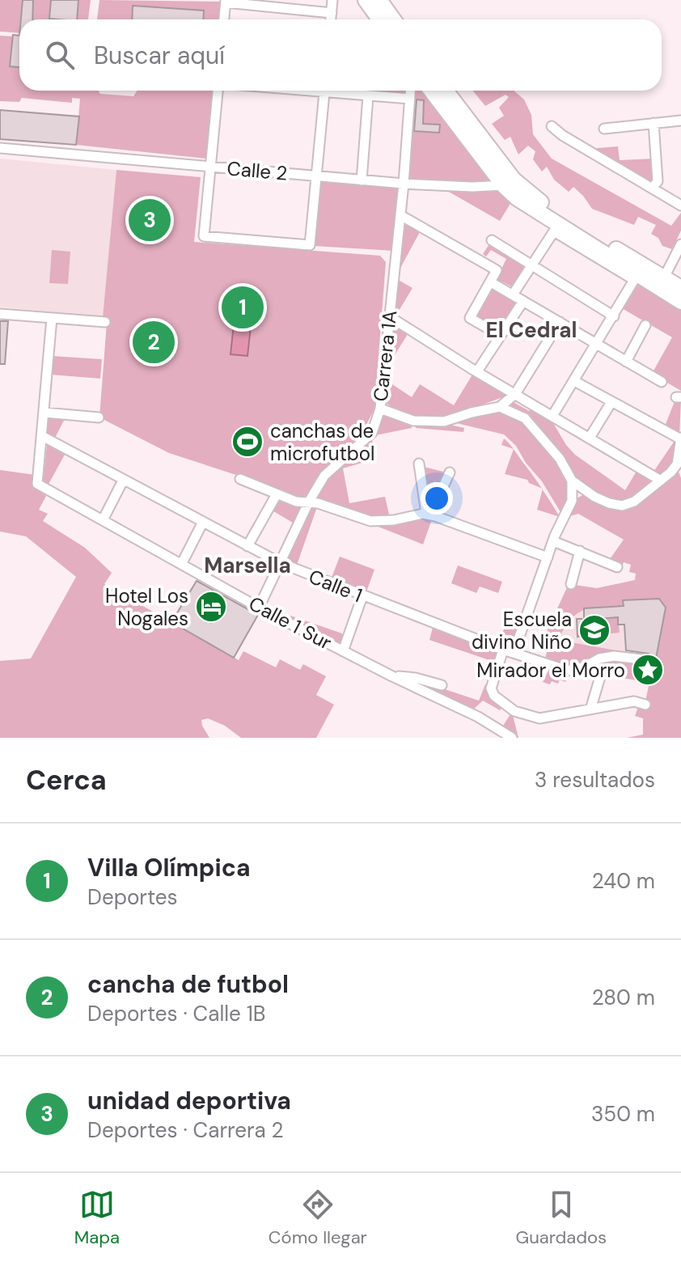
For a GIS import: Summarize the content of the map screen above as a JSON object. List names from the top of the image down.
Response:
{
  "streets": {
    "street": [
      "Calle 2",
      "Carrera 1A",
      "Calle 1",
      "Calle 1 Sur"
    ]
  },
  "crossings": [
    ["Calle 2", "Carrera 1A"],
    ["Carrera 1A", "Calle 1"],
    ["Carrera 1A", "Calle 1 Sur"],
    ["Calle 1", "Calle 1 Sur"]
  ],
  "districts": ["El Cedral", "Marsella"],
  "places": {
    "sports": ["canchas de microfutbol"],
    "hotel": ["Hotel Los Nogales"],
    "school or university": ["Escuela divino Niño"],
    "place": ["Mirador el Morro"]
  },
  "page": {
    "search": "Buscar aquí",
    "pins": ["3", "1", "2"],
    "heading": ["Cerca", "3 resultados"],
    "list": [
      {
        "mark": "1",
        "name": "Villa Olímpica",
        "note": "Deportes",
        "value": "240 m"
      },
      {
        "mark": "2",
        "name": "cancha de futbol",
        "note": "Deportes · Calle 1B",
        "value": "280 m"
      },
      {
        "mark": "3",
        "name": "unidad deportiva",
        "note": "Deportes · Carrera 2",
        "value": "350 m"
      }
    ],
    "nav": ["Mapa", "Cómo llegar", "Guardados"]
  }
}
